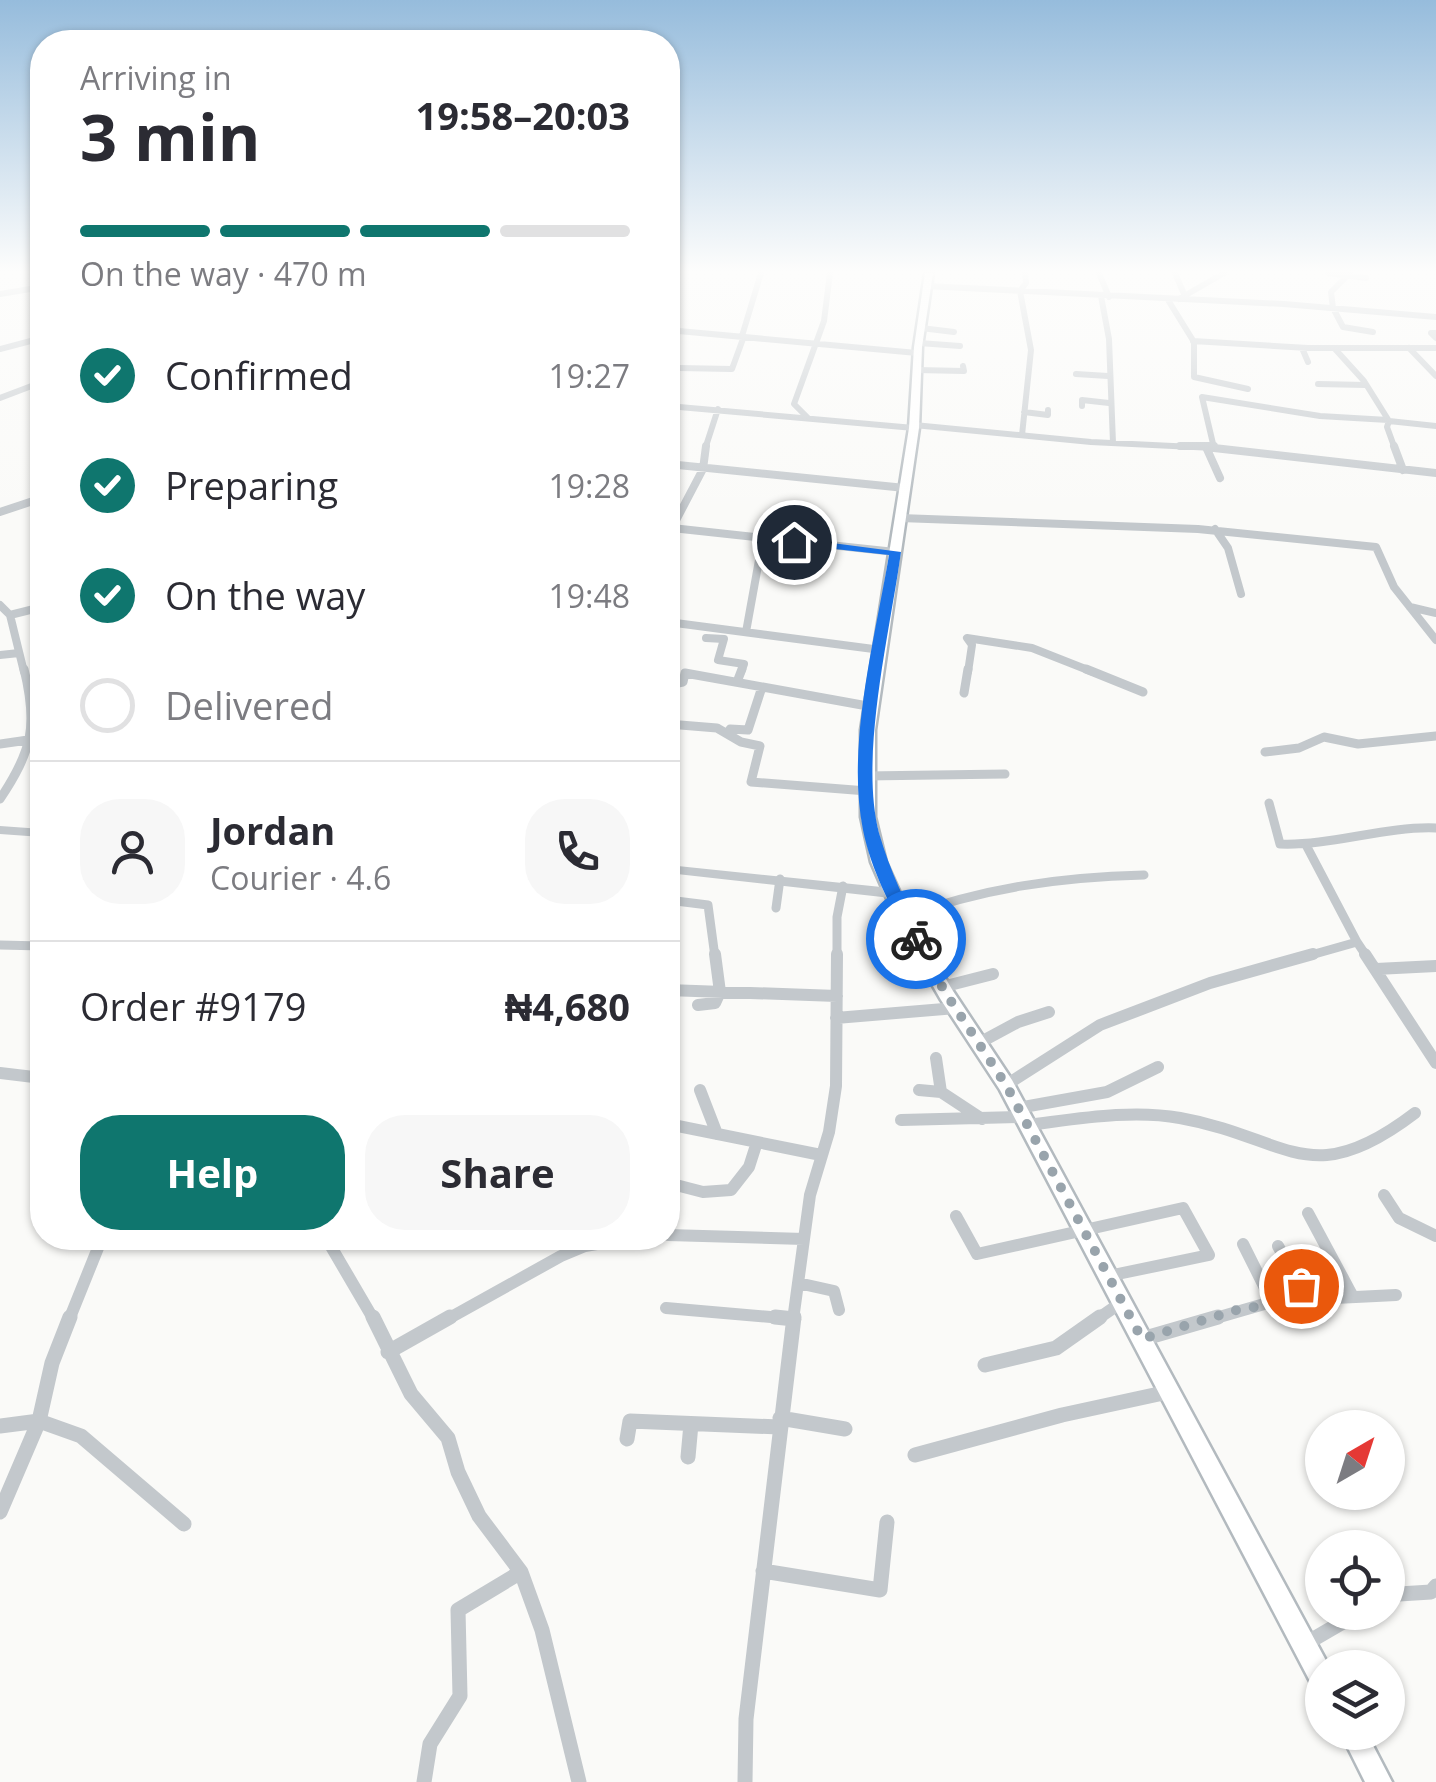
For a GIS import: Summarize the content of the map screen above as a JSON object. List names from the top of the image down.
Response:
{
  "north": "top right",
  "page": {
    "heading": ["3 min", "Arriving in", "19:58–20:03"],
    "panel": [
      "Jordan",
      "Courier · 4.6",
      "Order #9179",
      "₦4,680"
    ],
    "bar": "On the way · 470 m",
    "list": [
      ["Confirmed", "19:27"],
      ["Preparing", "19:28"],
      ["On the way", "19:48"],
      "Delivered"
    ],
    "buttons": ["Help", "Share"]
  }
}
